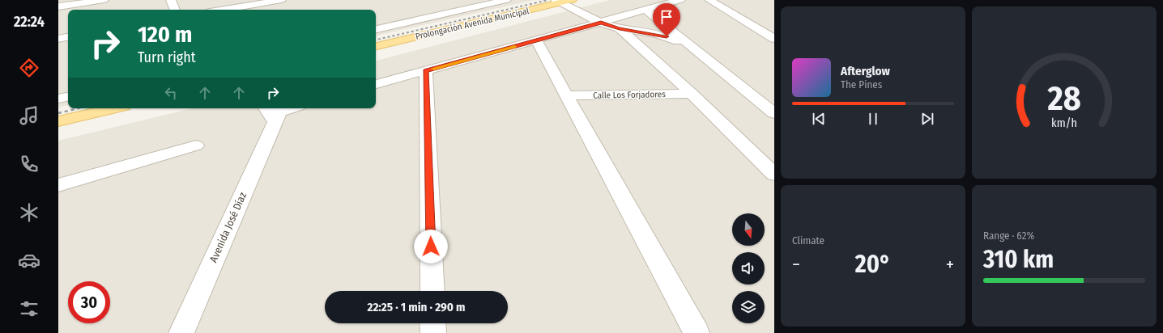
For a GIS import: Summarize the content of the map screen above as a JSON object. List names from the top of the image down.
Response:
{
  "streets": {
    "main road": ["Prolongación Avenida Municipal"],
    "street": ["Calle Los Forjadores", "Avenida José Díaz"]
  },
  "north": "bottom",
  "page": {
    "tabs": "22:24",
    "turn": ["120 m", "Turn right"],
    "song": ["Afterglow", "The Pines"],
    "tile": [
      "Climate",
      ["Range · 62%", "310 km"]
    ],
    "heat": ["−", "20°", "+"],
    "limit": "30",
    "trip": "22:25 · 1 min · 290 m",
    "gauge": ["28", "km/h"]
  }
}
